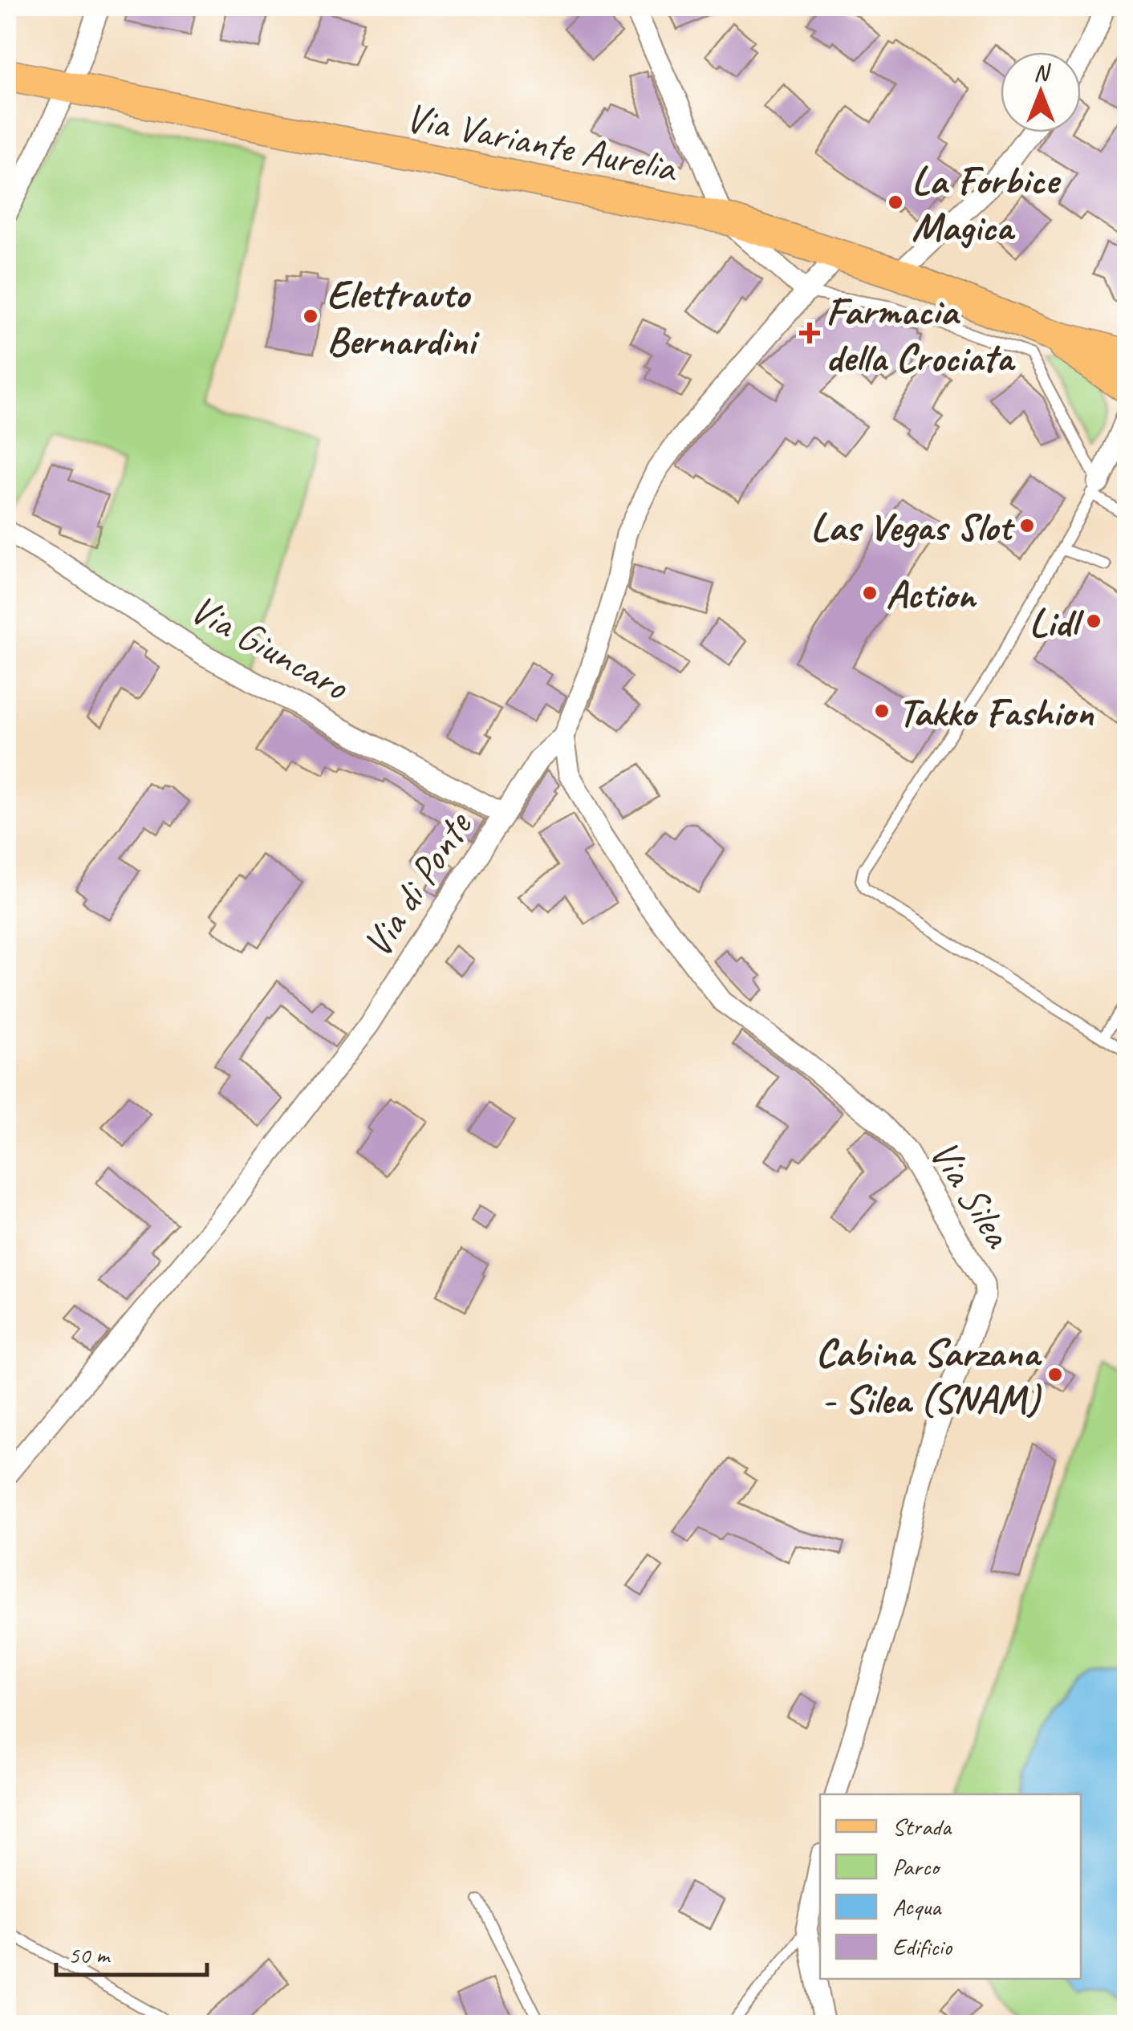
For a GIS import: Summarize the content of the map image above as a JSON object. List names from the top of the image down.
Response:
{
  "streets": {
    "main road": ["Via Variante Aurelia"],
    "street": ["Via Giuncaro", "Via di Ponte", "Via Silea"]
  },
  "crossings": [
    ["Via Variante Aurelia", "Via di Ponte"],
    ["Via Giuncaro", "Via di Ponte"],
    ["Via di Ponte", "Via Silea"]
  ],
  "places": {
    "other": [
      "La Forbice Magica",
      "Elettrauto Bernardini",
      "Las Vegas Slot",
      "Action",
      "Lidl",
      "Takko Fashion",
      "Cabina Sarzana - Silea (SNAM)"
    ],
    "health": ["Farmacia della Crociata"]
  },
  "legend": [
    "Strada",
    "Parco",
    "Acqua",
    "Edificio"
  ],
  "scale_bar": "50 m",
  "north": "top"
}
